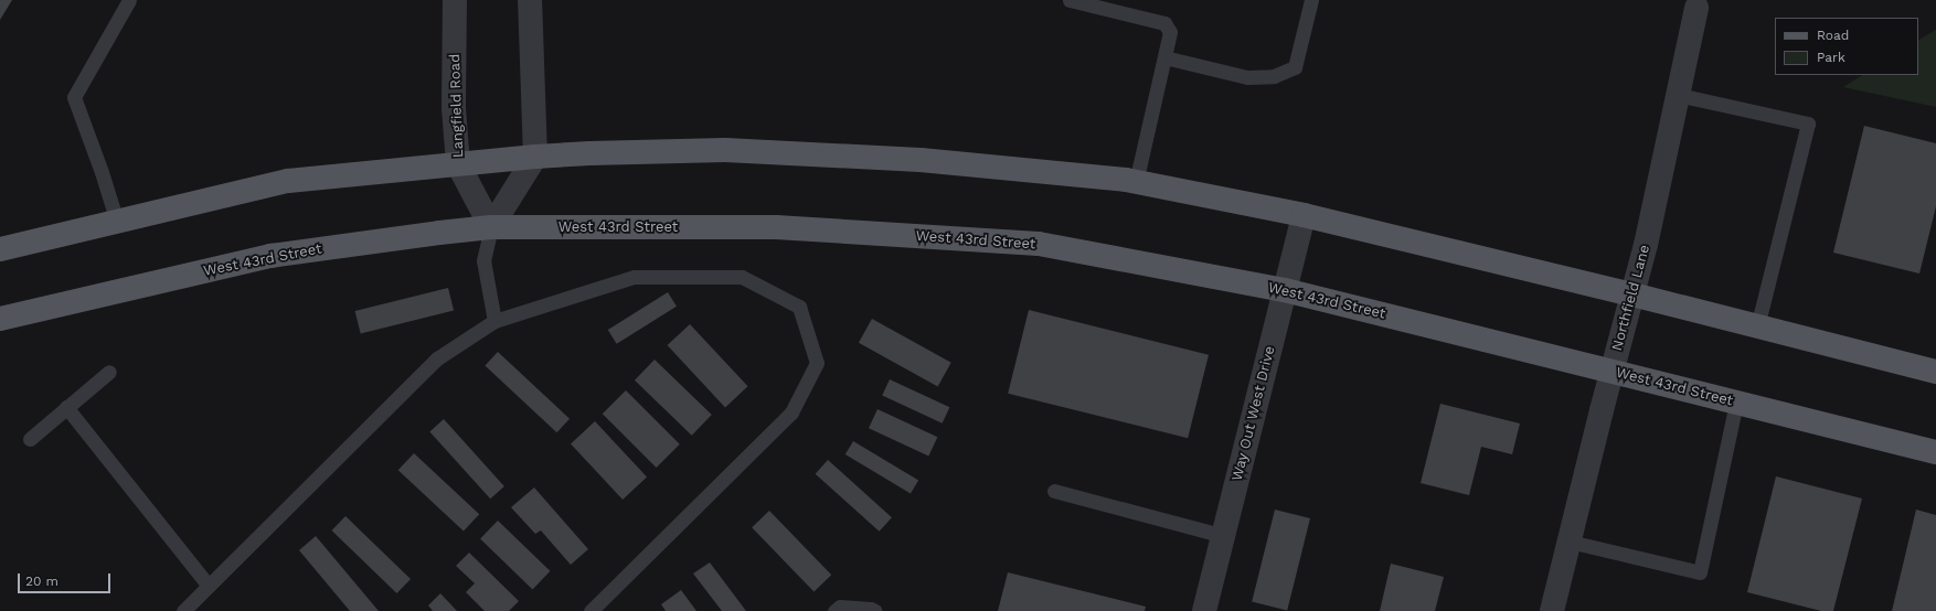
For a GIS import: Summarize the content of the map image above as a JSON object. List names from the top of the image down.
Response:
{
  "streets": {
    "main road": ["West 43rd Street"],
    "street": ["Langfield Road", "Northfield Lane", "Way Out West Drive"]
  },
  "crossings": [
    ["Langfield Road", "West 43rd Street"],
    ["West 43rd Street", "Northfield Lane"],
    ["West 43rd Street", "Way Out West Drive"]
  ],
  "legend": ["Road", "Park"],
  "scale_bar": "20 m"
}
